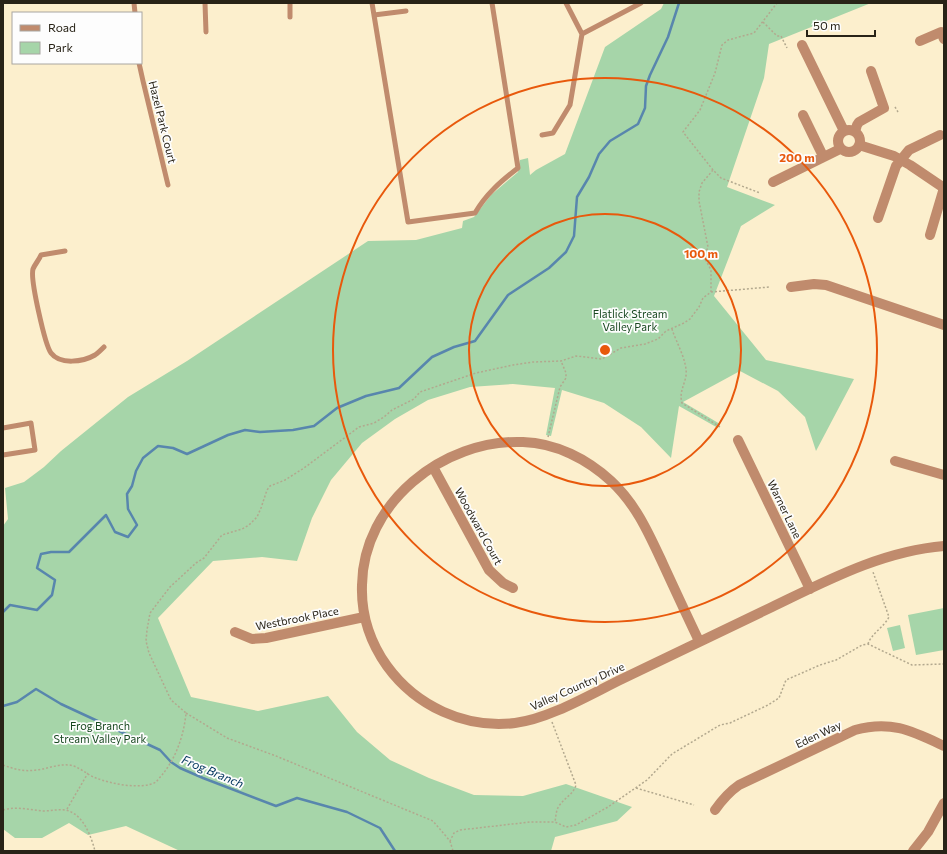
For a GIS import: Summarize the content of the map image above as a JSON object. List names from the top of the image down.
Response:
{
  "streets": {
    "street": [
      "Warner Lane",
      "Woodward Court",
      "Westbrook Place",
      "Valley Country Drive",
      "Eden Way"
    ],
    "lane": ["Hazel Park Court"]
  },
  "crossings": [
    ["Warner Lane", "Valley Country Drive"],
    ["Woodward Court", "Valley Country Drive"],
    ["Westbrook Place", "Valley Country Drive"]
  ],
  "water": ["Frog Branch"],
  "parks": ["Flatlick Stream Valley Park", "Frog Branch Stream Valley Park"],
  "legend": ["Road", "Park"],
  "scale_bar": "50 m",
  "rings": ["200 m", "100 m"]
}
